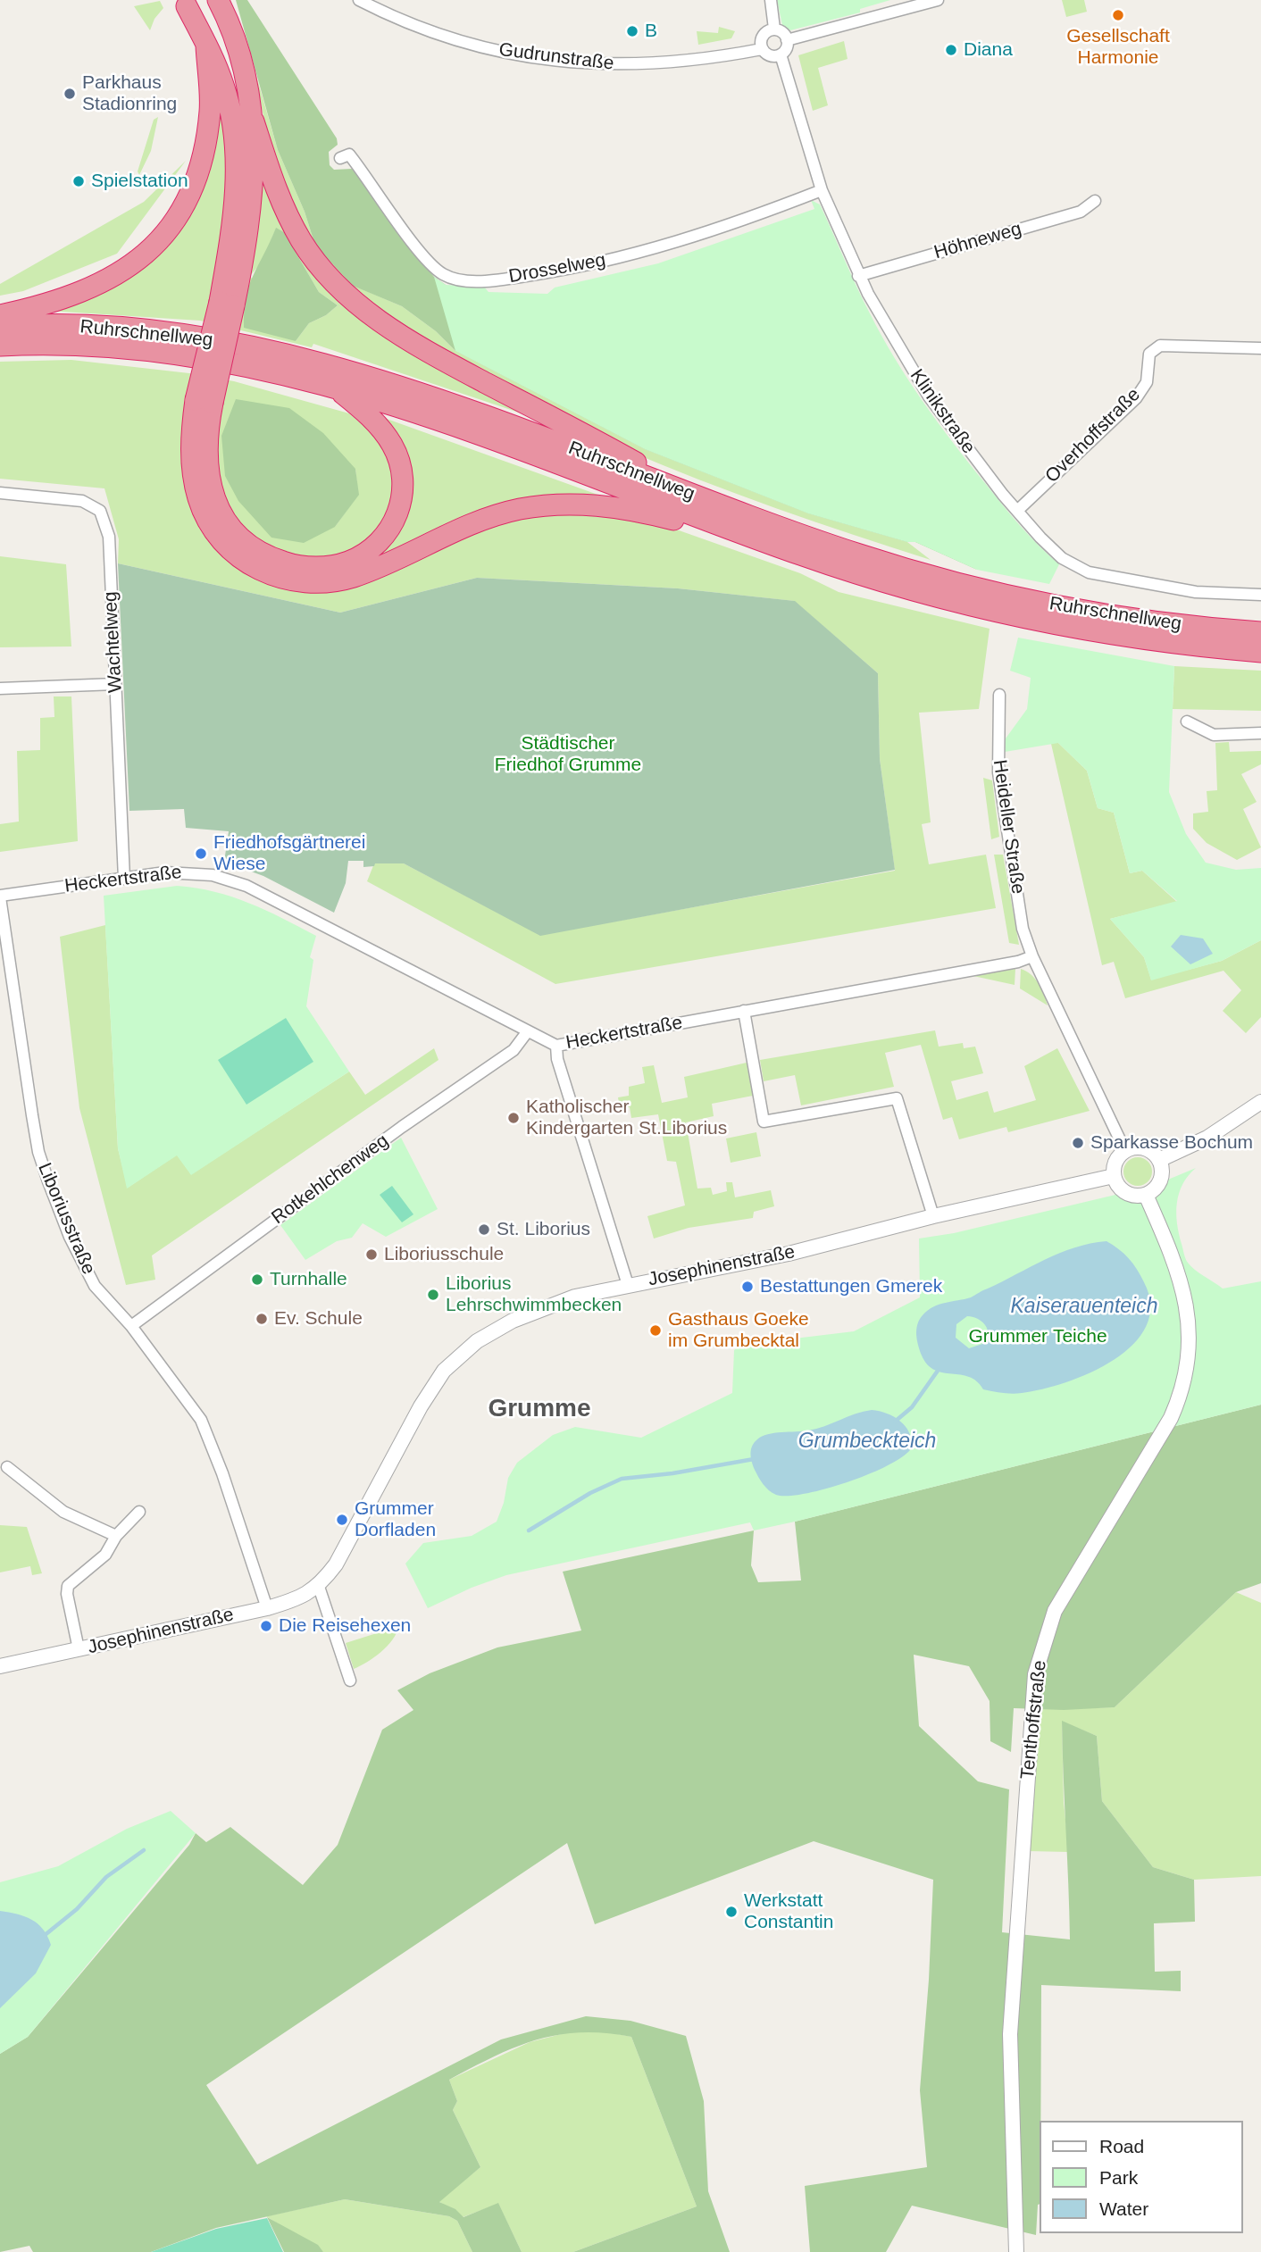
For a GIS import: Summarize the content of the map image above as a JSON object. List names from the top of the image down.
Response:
{
  "streets": {
    "highway": ["Ruhrschnellweg"],
    "street": [
      "Gudrunstraße",
      "Höhneweg",
      "Drosselweg",
      "Klinikstraße",
      "Overhoffstraße",
      "Wachtelweg",
      "Heideller Straße",
      "Heckertstraße",
      "Rotkehlchenweg",
      "Liboriusstraße",
      "Josephinenstraße",
      "Tenthoffstraße"
    ]
  },
  "crossings": [
    ["Gudrunstraße", "Klinikstraße"],
    ["Höhneweg", "Klinikstraße"],
    ["Drosselweg", "Klinikstraße"],
    ["Klinikstraße", "Overhoffstraße"],
    ["Wachtelweg", "Heckertstraße"],
    ["Heideller Straße", "Heckertstraße"],
    ["Heckertstraße", "Rotkehlchenweg"],
    ["Heckertstraße", "Liboriusstraße"],
    ["Rotkehlchenweg", "Liboriusstraße"],
    ["Liboriusstraße", "Josephinenstraße"],
    ["Josephinenstraße", "Tenthoffstraße"]
  ],
  "districts": ["Grumme"],
  "water": ["Kaiserauenteich", "Grumbeckteich"],
  "parks": ["Städtischer Friedhof Grumme", "Grummer Teiche"],
  "places": [
    "Gesellschaft Harmonie",
    "B",
    "Diana",
    "Parkhaus Stadionring",
    "Spielstation",
    "Friedhofsgärtnerei Wiese",
    "Katholischer Kindergarten St.Liborius",
    "Sparkasse Bochum",
    "St. Liborius",
    "Liboriusschule",
    "Turnhalle",
    "Bestattungen Gmerek",
    "Liborius Lehrschwimmbecken",
    "Ev. Schule",
    "Gasthaus Goeke im Grumbecktal",
    "Grummer Dorfladen",
    "Die Reisehexen",
    "Werkstatt Constantin"
  ],
  "legend": ["Road", "Park", "Water"]
}
